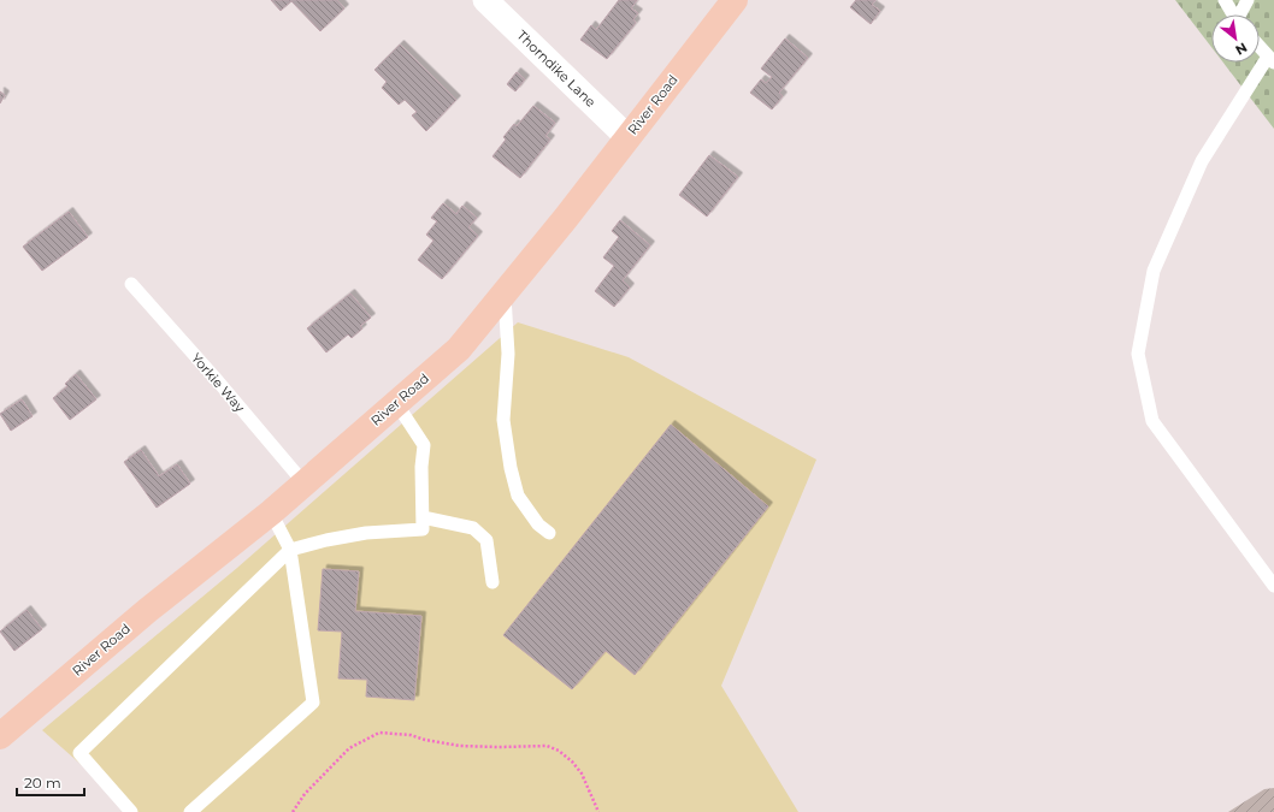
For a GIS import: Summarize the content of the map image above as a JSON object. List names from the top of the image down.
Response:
{
  "streets": {
    "main road": ["River Road"],
    "street": ["Thorndike Lane"],
    "lane": ["Yorkie Way"]
  },
  "crossings": [
    ["Thorndike Lane", "River Road"],
    ["River Road", "Yorkie Way"]
  ],
  "scale_bar": "20 m",
  "north": "bottom right"
}
